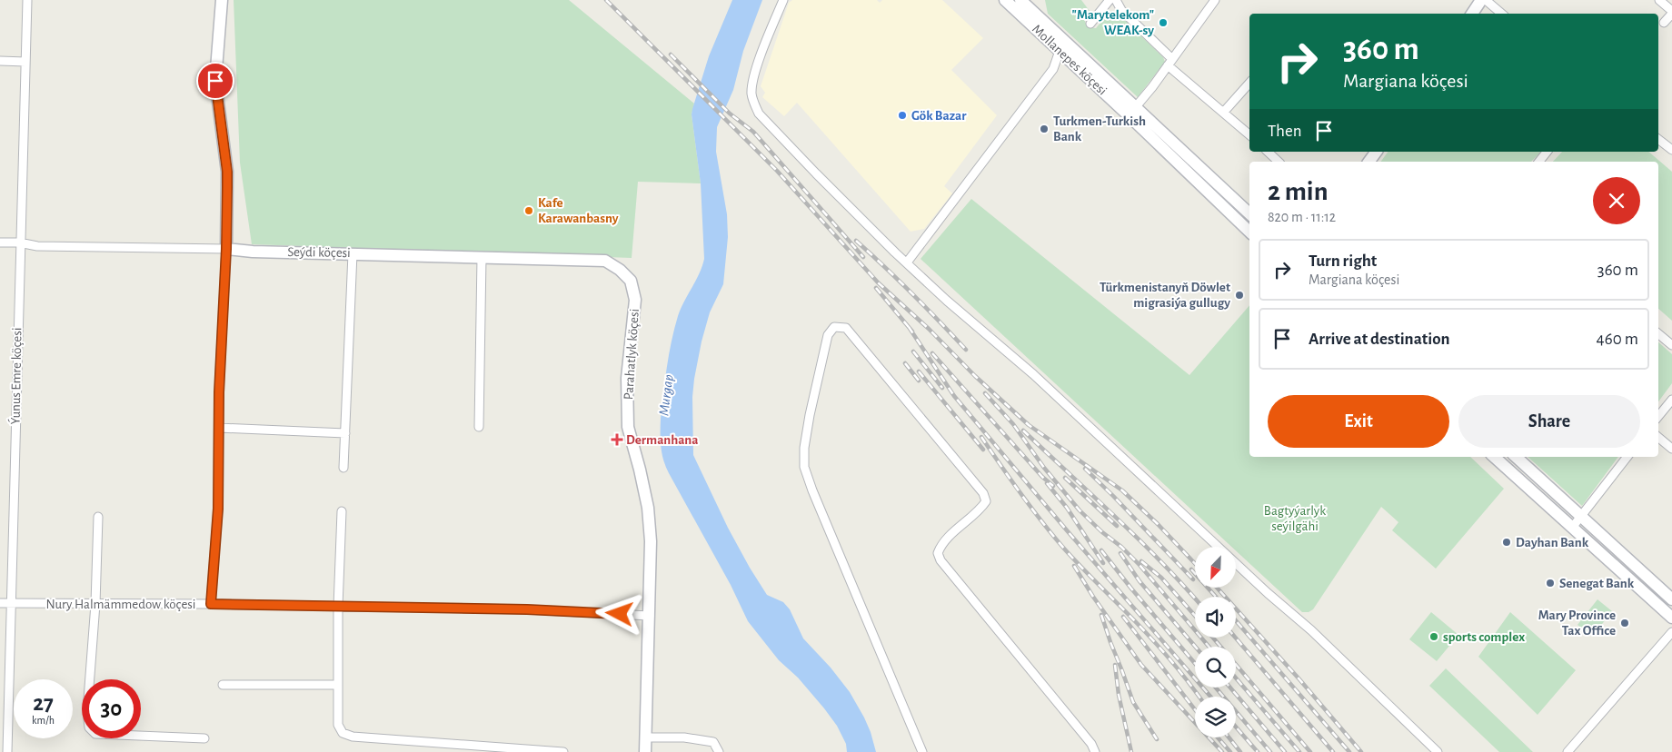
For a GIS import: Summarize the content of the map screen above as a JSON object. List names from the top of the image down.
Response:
{
  "streets": {
    "street": [
      "Mollanepes köçesi",
      "Seýdi köçesi",
      "Parahatlyk köçesi",
      "Ýunus Emre köçesi",
      "Nury Halmämmedow köçesi"
    ]
  },
  "crossings": [
    ["Seýdi köçesi", "Parahatlyk köçesi"],
    ["Seýdi köçesi", "Ýunus Emre köçesi"],
    ["Parahatlyk köçesi", "Nury Halmämmedow köçesi"],
    ["Ýunus Emre köçesi", "Nury Halmämmedow köçesi"]
  ],
  "water": ["Murgap"],
  "parks": ["Bagtyýarlyk seýilgähi"],
  "places": {
    "other": [
      "\"Marytelekom\" WEAK-sy",
      "Gök Bazar",
      "Turkmen-Turkish Bank",
      "Kafe Karawanbasny",
      "Türkmenistanyň Döwlet migrasiýa gullugy",
      "Dayhan Bank",
      "Senegat Bank",
      "Mary Province Tax Office",
      "sports complex"
    ],
    "health": ["Dermanhana"]
  },
  "north": "bottom left",
  "page": {
    "turn": ["360 m", "Margiana köçesi"],
    "then": "Then",
    "heading": ["2 min", "820 m · 11:12"],
    "list": [
      {
        "name": "Turn right",
        "note": "Margiana köçesi",
        "value": "360 m"
      },
      {
        "name": "Arrive at destination",
        "value": "460 m"
      }
    ],
    "buttons": ["Exit", "Share"],
    "speed": "27 km/h",
    "limit": "30"
  }
}
